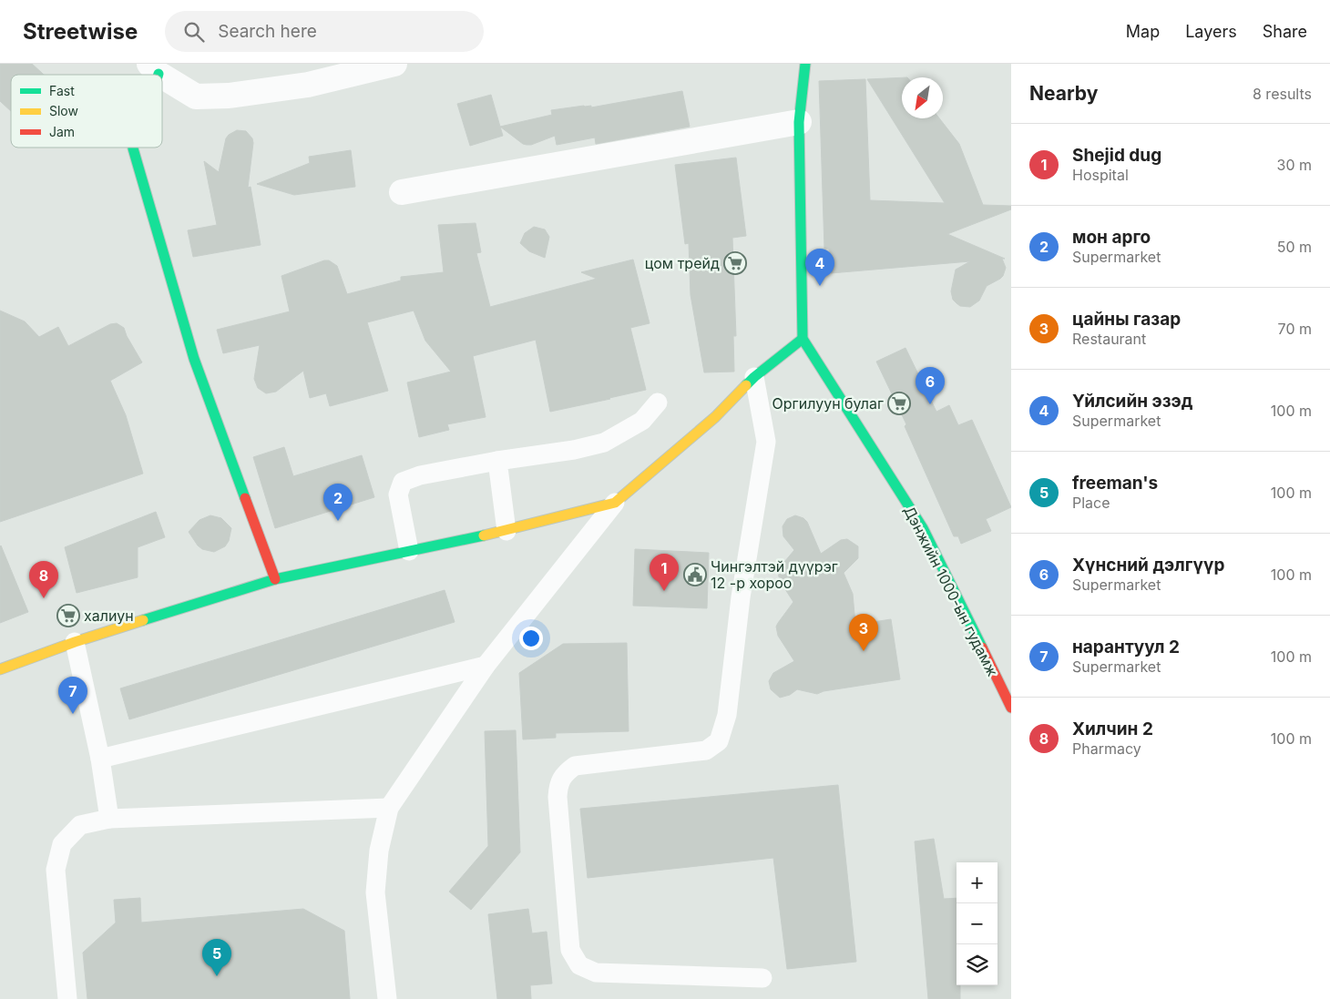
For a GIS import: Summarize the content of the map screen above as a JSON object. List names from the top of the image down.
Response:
{
  "streets": {
    "street": ["Дэнжийн 1000-ын гудамж"]
  },
  "places": {
    "supermarket": ["цом трейд", "Оргилуун булаг", "халиун"],
    "public building": ["Чингэлтэй дүүрэг 12 -р хороо"]
  },
  "legend": ["Fast", "Slow", "Jam"],
  "north": "bottom left",
  "page": {
    "header": "Streetwise",
    "search": "Search here",
    "nav": ["Map", "Layers", "Share"],
    "heading": ["Nearby", "8 results"],
    "list": [
      {
        "mark": "1",
        "name": "Shejid dug",
        "note": "Hospital",
        "value": "30 m"
      },
      {
        "mark": "2",
        "name": "мон арго",
        "note": "Supermarket",
        "value": "50 m"
      },
      {
        "mark": "3",
        "name": "цайны газар",
        "note": "Restaurant",
        "value": "70 m"
      },
      {
        "mark": "4",
        "name": "Үйлсийн эзэд",
        "note": "Supermarket",
        "value": "100 m"
      },
      {
        "mark": "5",
        "name": "freeman's",
        "note": "Place",
        "value": "100 m"
      },
      {
        "mark": "6",
        "name": "Хүнсний дэлгүүр",
        "note": "Supermarket",
        "value": "100 m"
      },
      {
        "mark": "7",
        "name": "нарантуул 2",
        "note": "Supermarket",
        "value": "100 m"
      },
      {
        "mark": "8",
        "name": "Хилчин 2",
        "note": "Pharmacy",
        "value": "100 m"
      }
    ],
    "pins": [
      "4",
      "6",
      "2",
      "1",
      "8",
      "3",
      "7",
      "5"
    ],
    "map_buttons": ["+", "−"]
  }
}
